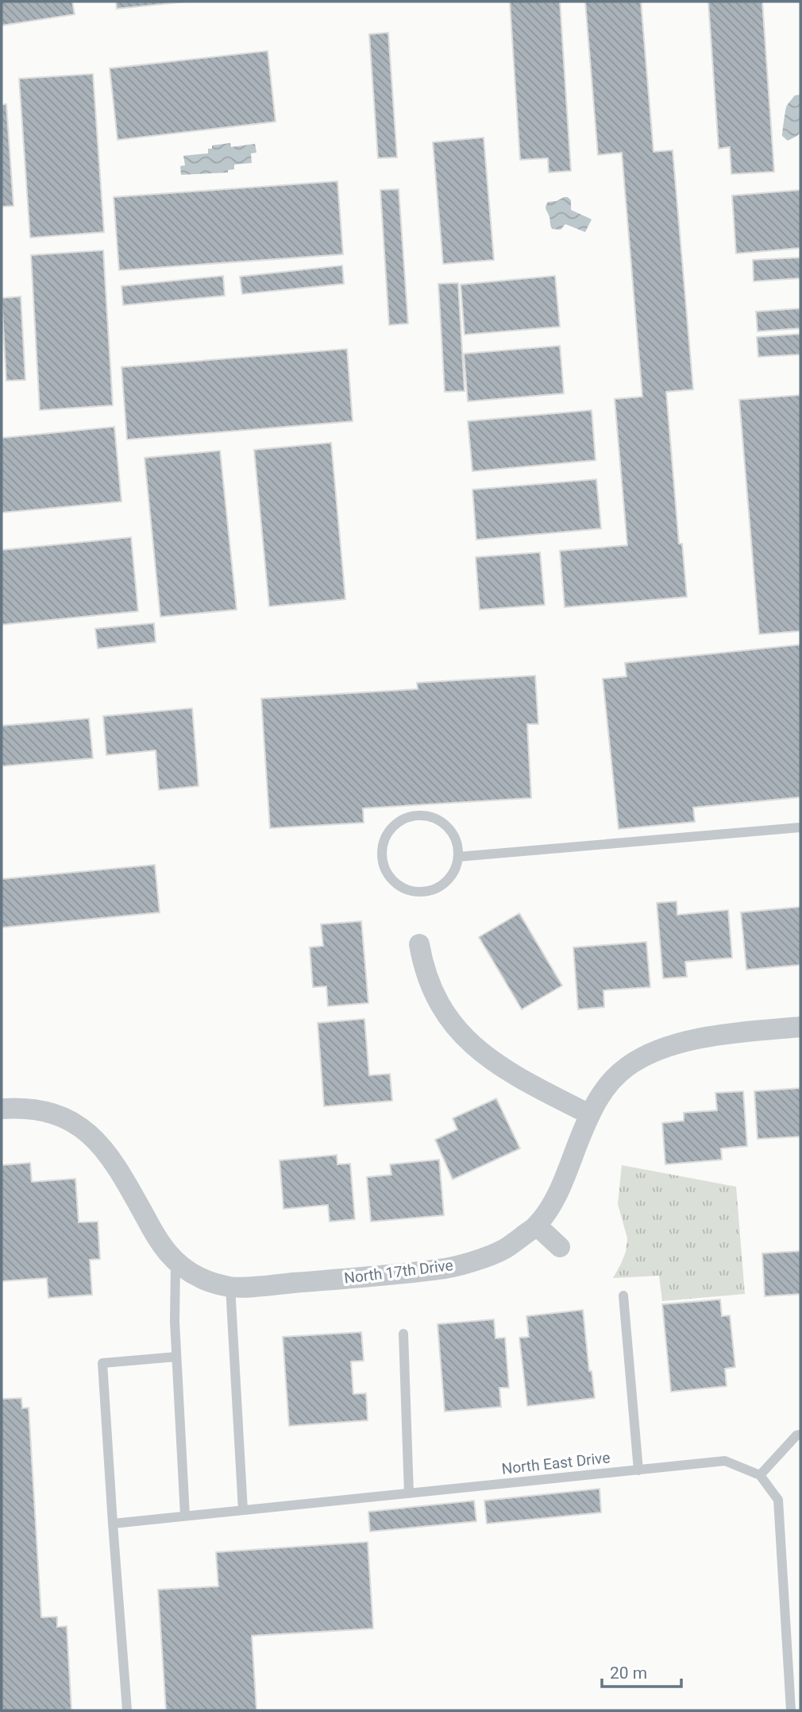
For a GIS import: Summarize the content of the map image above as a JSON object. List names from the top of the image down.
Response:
{
  "streets": {
    "street": ["North 17th Drive"],
    "lane": ["North East Drive"]
  },
  "scale_bar": "20 m"
}
